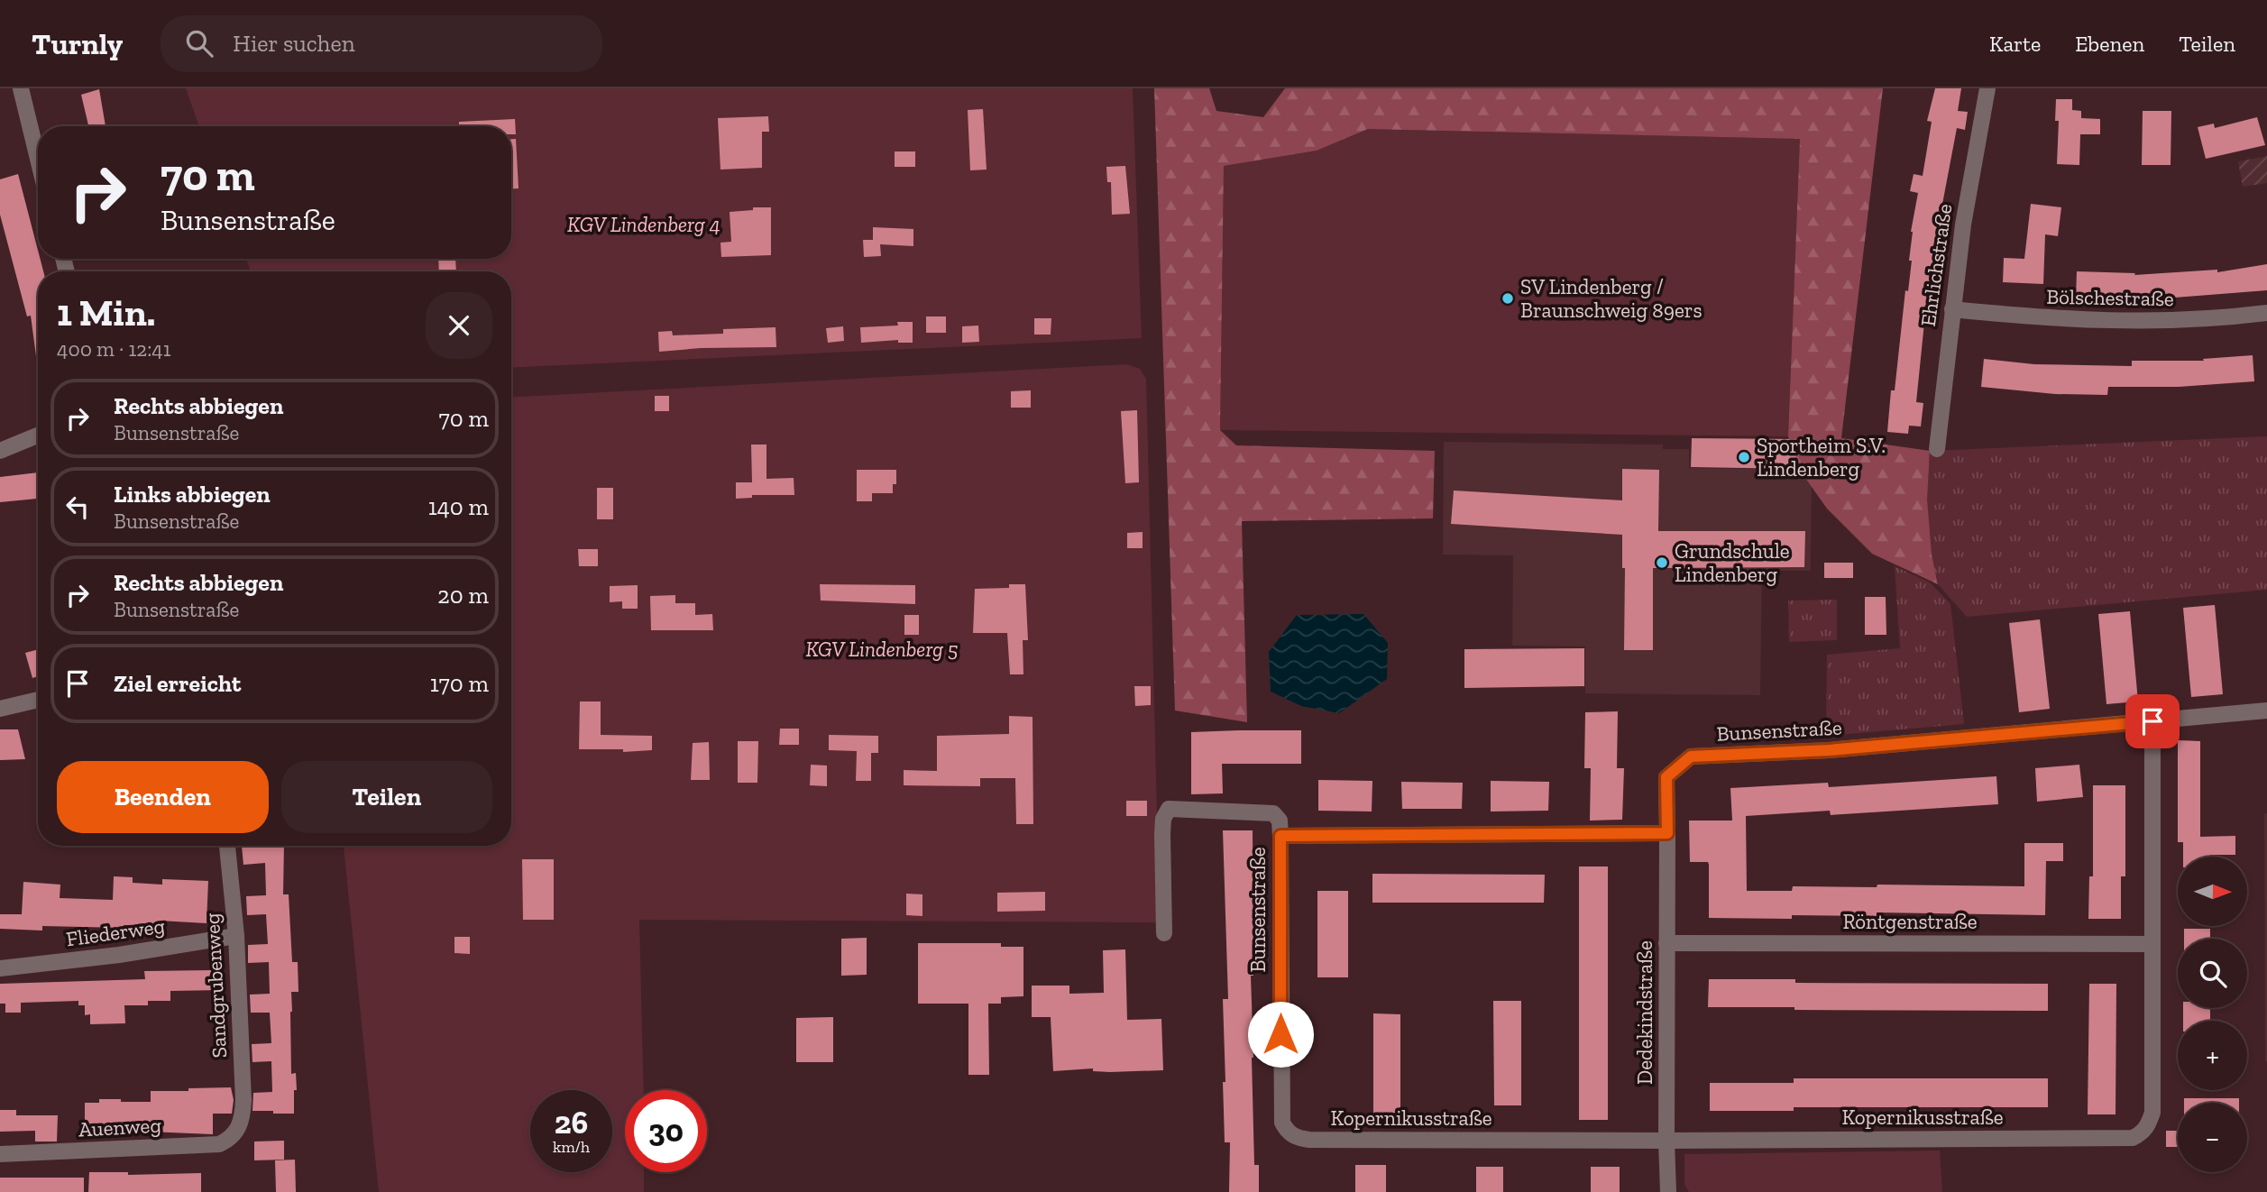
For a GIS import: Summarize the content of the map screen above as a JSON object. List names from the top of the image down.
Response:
{
  "streets": {
    "street": [
      "Ehrlichstraße",
      "Bölschestraße",
      "Bunsenstraße",
      "Röntgenstraße",
      "Fliederweg",
      "Sandgrubenweg",
      "Dedekindstraße",
      "Kopernikusstraße",
      "Auenweg"
    ]
  },
  "crossings": [
    ["Ehrlichstraße", "Bölschestraße"],
    ["Bunsenstraße", "Dedekindstraße"],
    ["Bunsenstraße", "Kopernikusstraße"],
    ["Röntgenstraße", "Dedekindstraße"],
    ["Röntgenstraße", "Kopernikusstraße"],
    ["Fliederweg", "Sandgrubenweg"],
    ["Sandgrubenweg", "Auenweg"],
    ["Dedekindstraße", "Kopernikusstraße"]
  ],
  "parks": ["KGV Lindenberg 4", "KGV Lindenberg 5"],
  "places": ["SV Lindenberg / Braunschweig 89ers", "Sportheim S.V. Lindenberg", "Grundschule Lindenberg"],
  "north": "right",
  "page": {
    "header": "Turnly",
    "search": "Hier suchen",
    "nav": ["Karte", "Ebenen", "Teilen"],
    "turn": ["70 m", "Bunsenstraße"],
    "heading": ["1 Min.", "400 m · 12:41"],
    "list": [
      {
        "name": "Rechts abbiegen",
        "note": "Bunsenstraße",
        "value": "70 m"
      },
      {
        "name": "Links abbiegen",
        "note": "Bunsenstraße",
        "value": "140 m"
      },
      {
        "name": "Rechts abbiegen",
        "note": "Bunsenstraße",
        "value": "20 m"
      },
      {
        "name": "Ziel erreicht",
        "value": "170 m"
      }
    ],
    "buttons": ["Beenden", "Teilen"],
    "map_buttons": ["+", "−"],
    "speed": "26 km/h",
    "limit": "30"
  }
}
